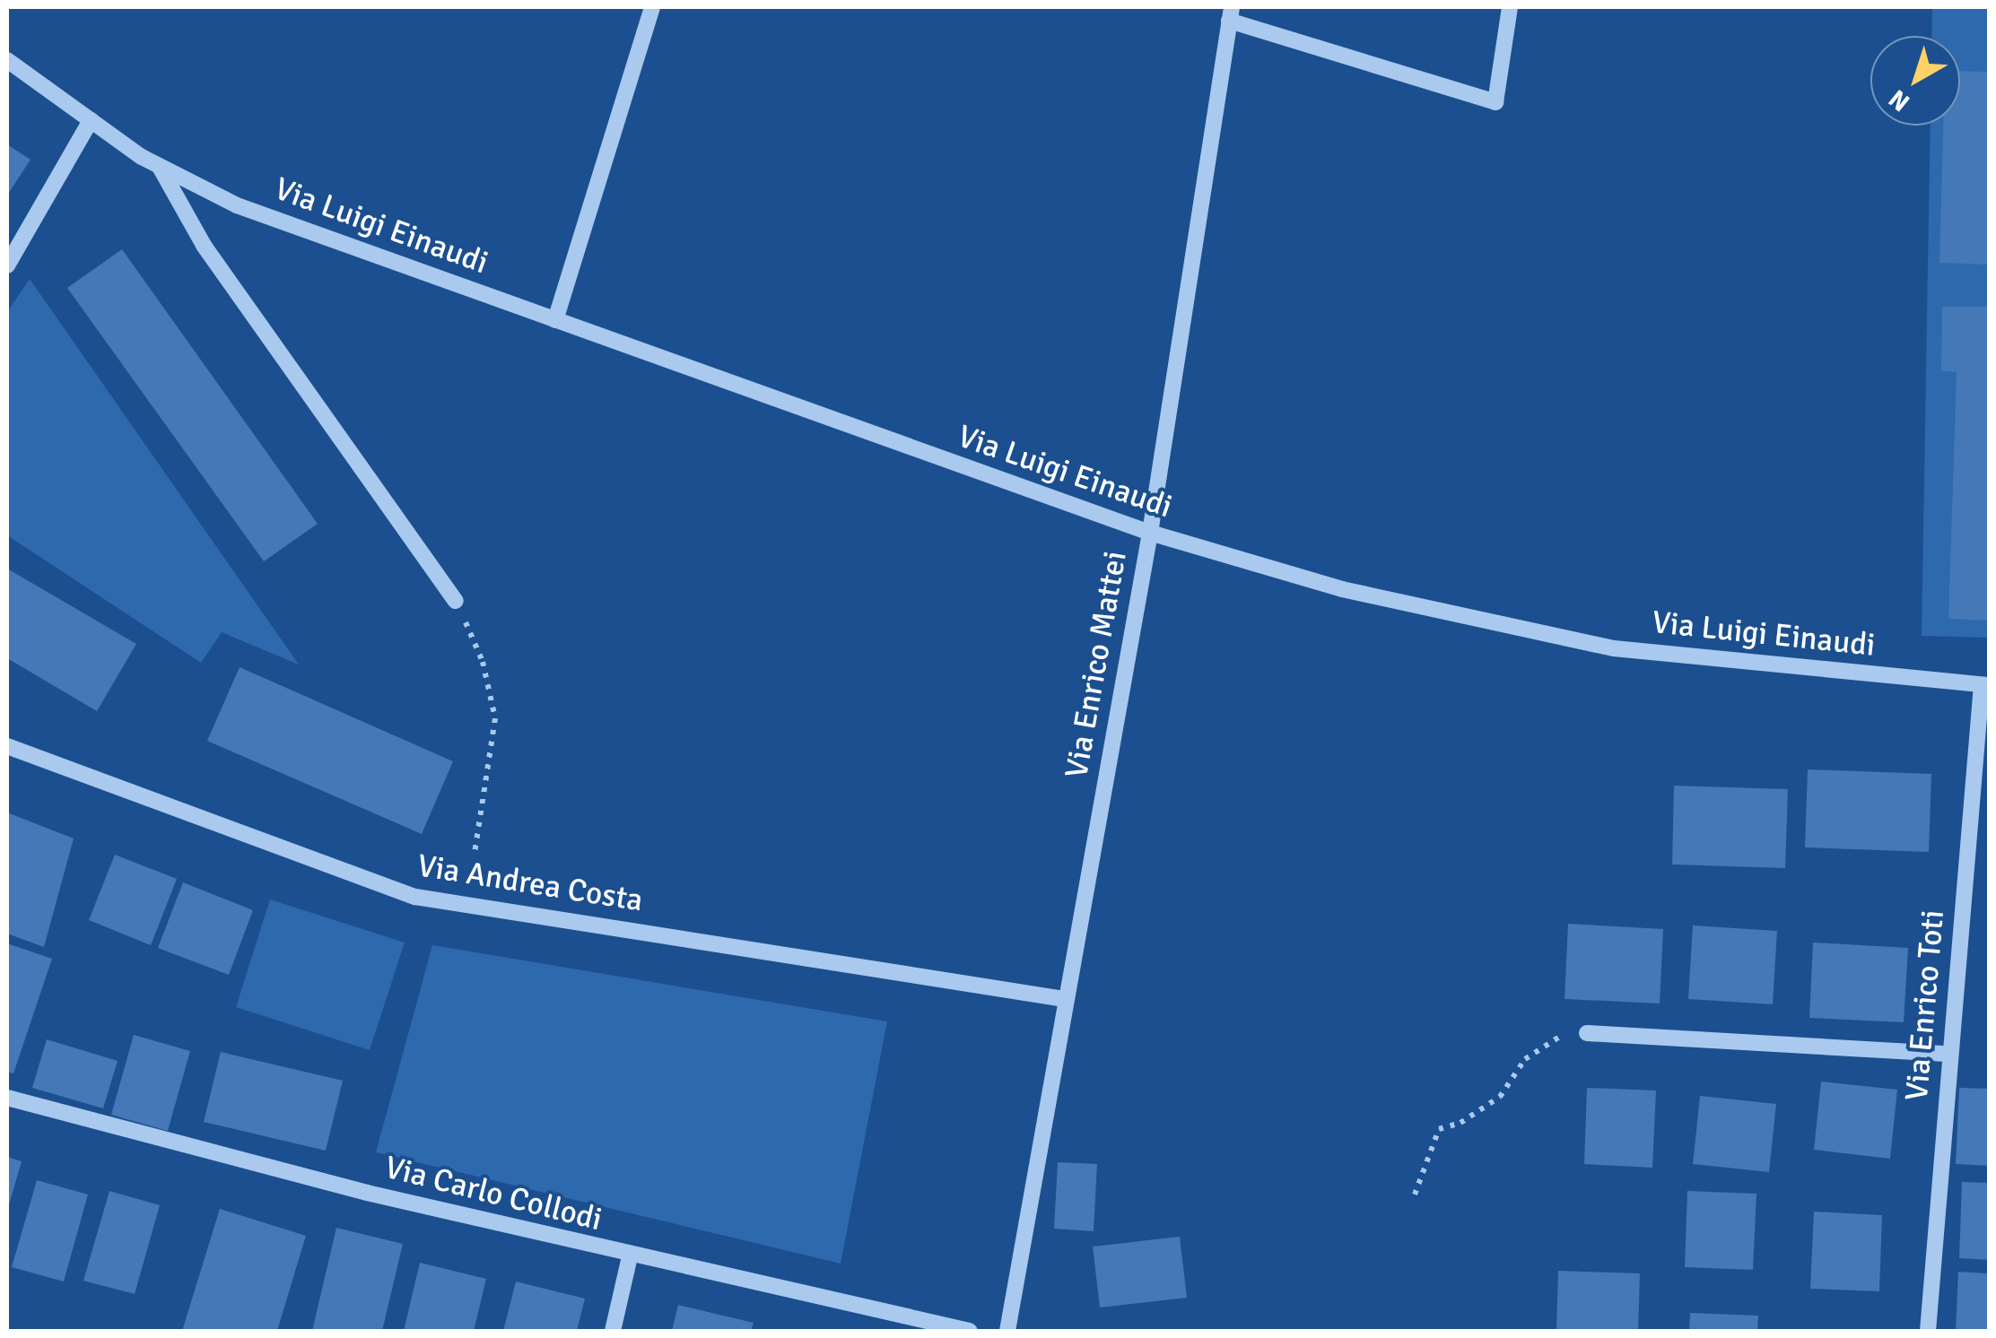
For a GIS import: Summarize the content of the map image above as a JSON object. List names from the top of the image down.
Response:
{
  "streets": {
    "street": [
      "Via Luigi Einaudi",
      "Via Enrico Mattei",
      "Via Andrea Costa",
      "Via Enrico Toti",
      "Via Carlo Collodi"
    ]
  },
  "crossings": [
    ["Via Luigi Einaudi", "Via Enrico Mattei"],
    ["Via Luigi Einaudi", "Via Enrico Toti"],
    ["Via Enrico Mattei", "Via Andrea Costa"]
  ],
  "north": "bottom left"
}
